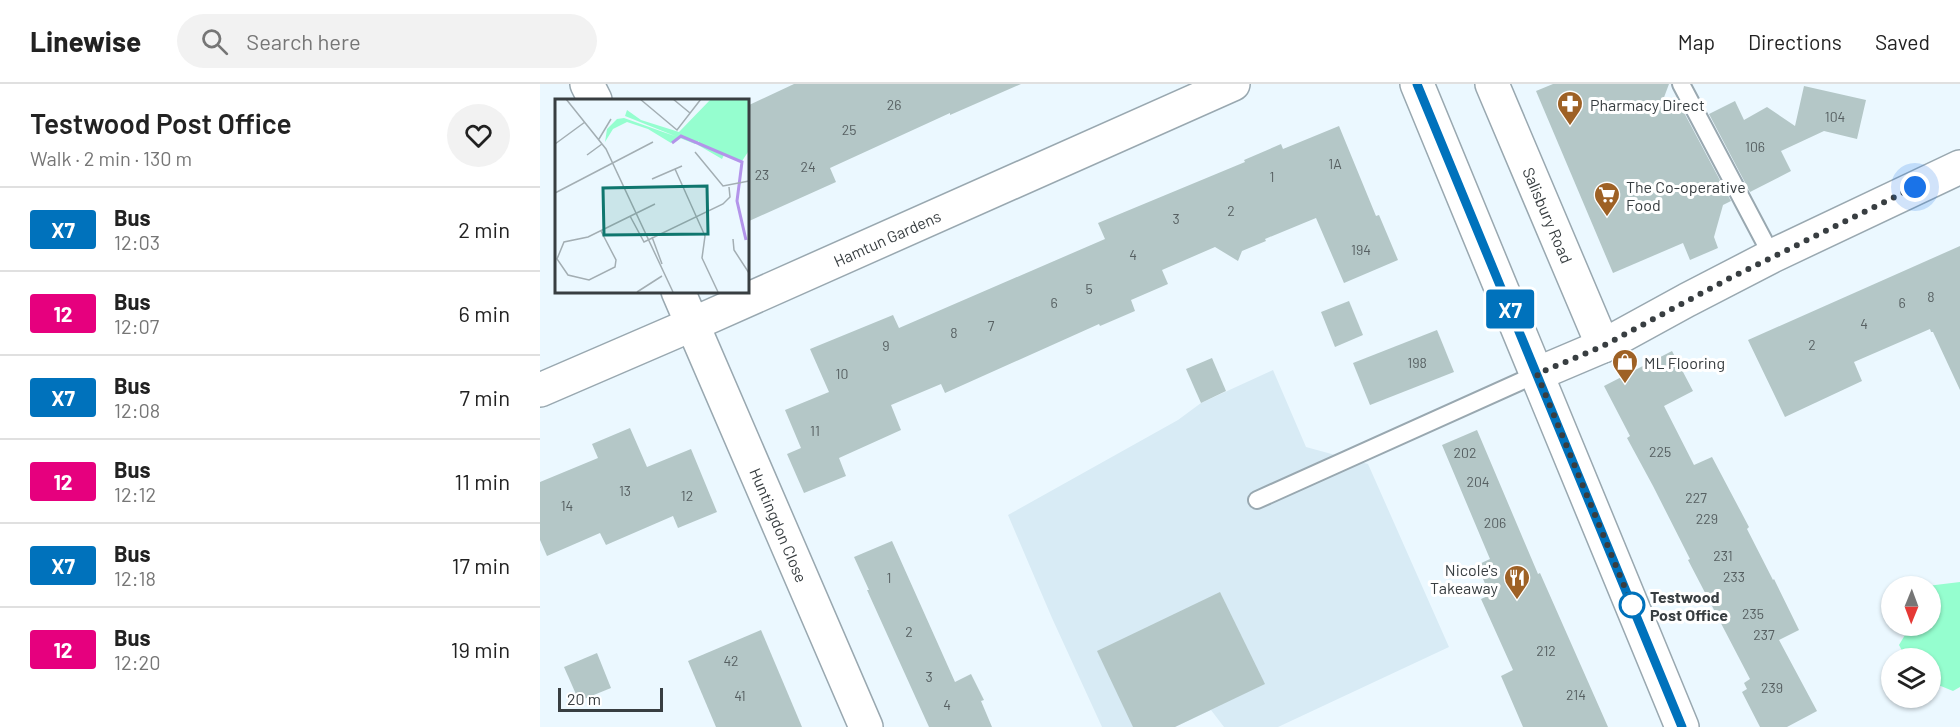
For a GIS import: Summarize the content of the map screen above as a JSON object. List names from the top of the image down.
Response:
{
  "streets": {
    "street": ["Salisbury Road", "Hamtun Gardens", "Huntingdon Close"]
  },
  "crossings": [
    ["Hamtun Gardens", "Huntingdon Close"]
  ],
  "places": {
    "pharmacy": ["Pharmacy Direct"],
    "supermarket": ["The Co-operative Food"],
    "shop": ["ML Flooring"],
    "restaurant": ["Nicole's Takeaway"],
    "other": ["Testwood Post Office"]
  },
  "lines": ["bus line X7"],
  "house_numbers": [
    "26",
    "104",
    "25",
    "106",
    "1A",
    "24",
    "23",
    "1",
    "2",
    "3",
    "194",
    "4",
    "5",
    "8",
    "6",
    "6",
    "4",
    "7",
    "8",
    "2",
    "9",
    "198",
    "10",
    "11",
    "225",
    "202",
    "204",
    "13",
    "12",
    "227",
    "14",
    "229",
    "206",
    "231",
    "233",
    "1",
    "235",
    "2",
    "237",
    "212",
    "42",
    "3",
    "239",
    "214",
    "41",
    "4"
  ],
  "scale_bar": "20 m",
  "north": "bottom",
  "page": {
    "header": "Linewise",
    "search": "Search here",
    "nav": ["Map", "Directions", "Saved"],
    "heading": ["Testwood Post Office", "Walk · 2 min · 130 m"],
    "on_map": "X7",
    "list": [
      {
        "mark": "X7",
        "name": "Bus",
        "note": "12:03",
        "value": "2 min"
      },
      {
        "mark": "12",
        "name": "Bus",
        "note": "12:07",
        "value": "6 min"
      },
      {
        "mark": "X7",
        "name": "Bus",
        "note": "12:08",
        "value": "7 min"
      },
      {
        "mark": "12",
        "name": "Bus",
        "note": "12:12",
        "value": "11 min"
      },
      {
        "mark": "X7",
        "name": "Bus",
        "note": "12:18",
        "value": "17 min"
      },
      {
        "mark": "12",
        "name": "Bus",
        "note": "12:20",
        "value": "19 min"
      }
    ],
    "scale": "20 m"
  }
}
